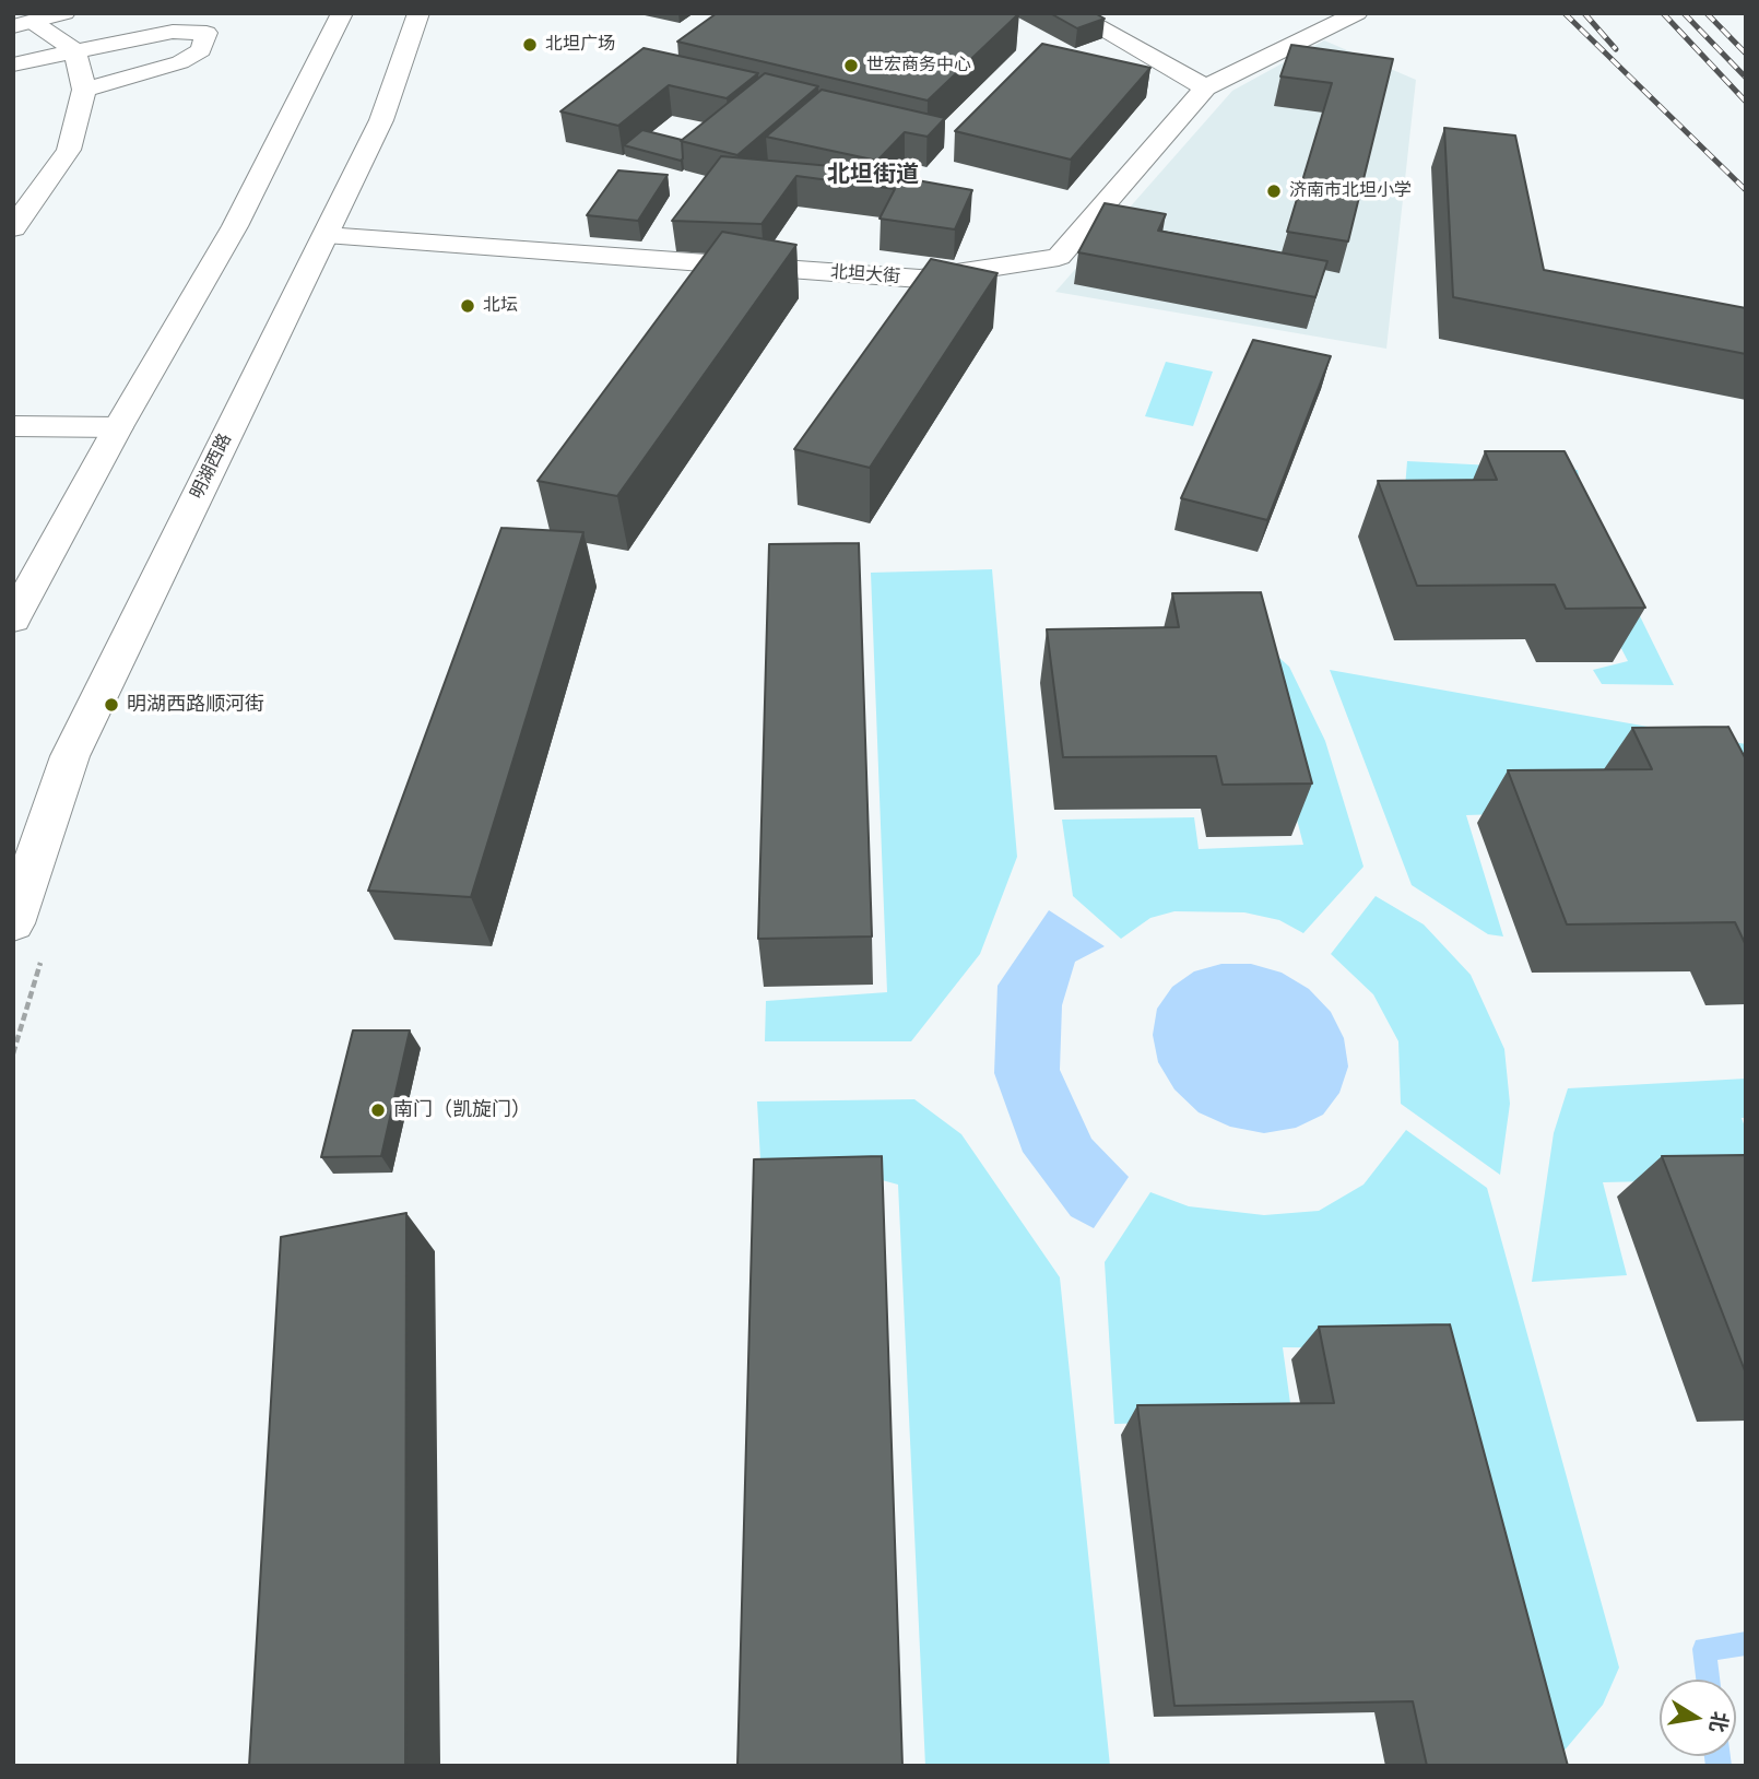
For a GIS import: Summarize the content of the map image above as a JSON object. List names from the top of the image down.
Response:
{
  "streets": {
    "street": ["北坦大街", "明湖西路"]
  },
  "crossings": [
    ["北坦大街", "明湖西路"]
  ],
  "districts": ["北坦街道"],
  "places": [
    "北坦广场",
    "世宏商务中心",
    "济南市北坦小学",
    "北坛",
    "明湖西路顺河街",
    "南门（凯旋门）"
  ],
  "north": "right"
}
